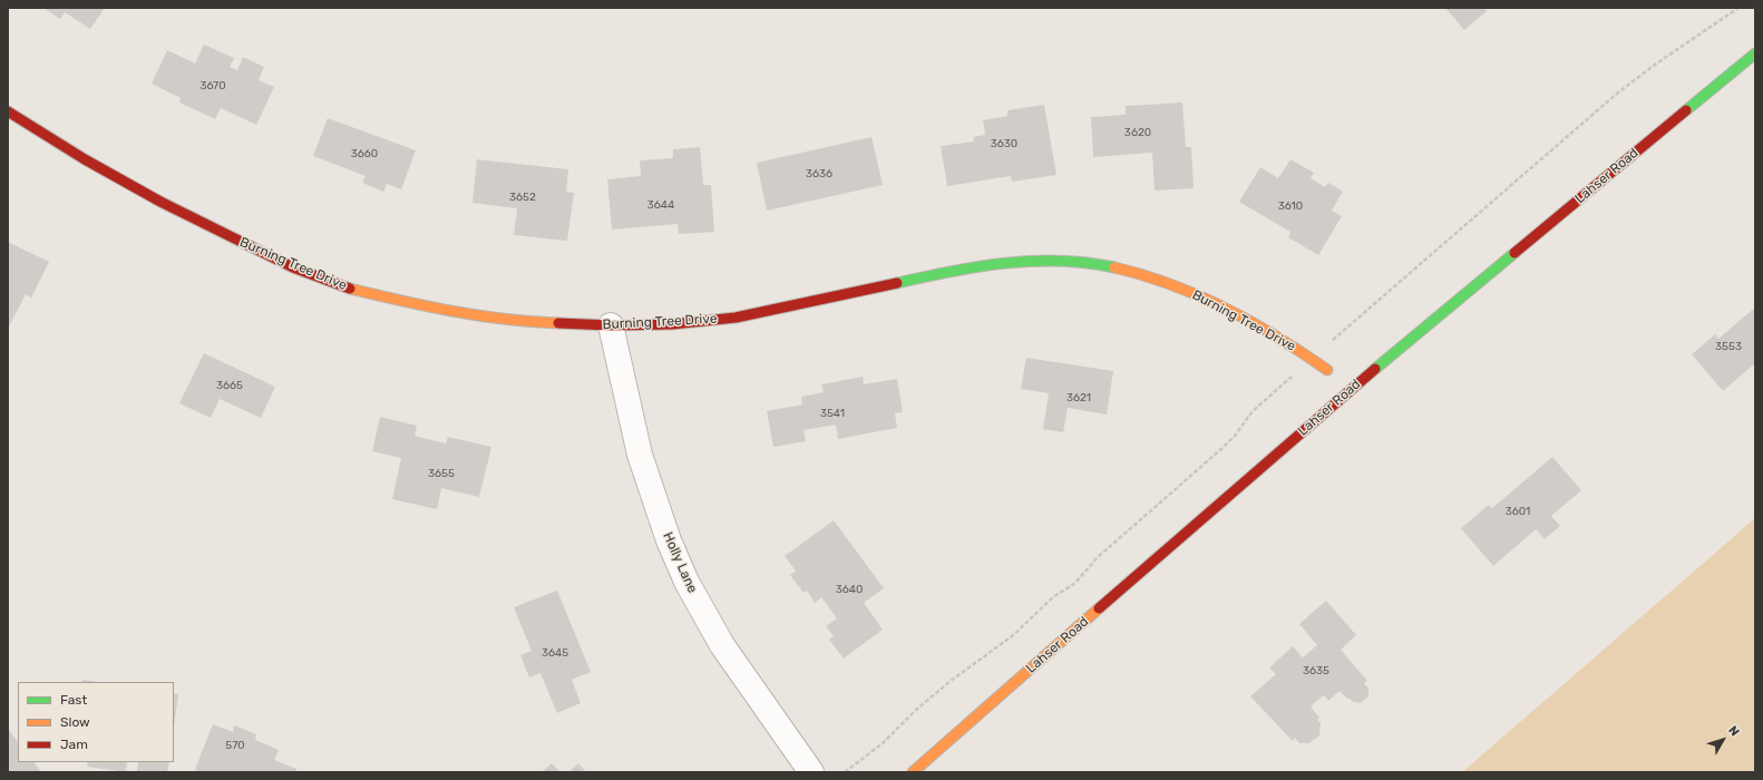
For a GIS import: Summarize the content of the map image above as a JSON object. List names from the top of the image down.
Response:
{
  "streets": {
    "street": ["Lahser Road", "Burning Tree Drive", "Holly Lane"]
  },
  "crossings": [
    ["Burning Tree Drive", "Holly Lane"]
  ],
  "house_numbers": [
    "3670",
    "3620",
    "3630",
    "3660",
    "3636",
    "3652",
    "3644",
    "3610",
    "3553",
    "3665",
    "3621",
    "3541",
    "3655",
    "3601",
    "3640",
    "3645",
    "3635",
    "570"
  ],
  "legend": ["Fast", "Slow", "Jam"],
  "north": "top right"
}
